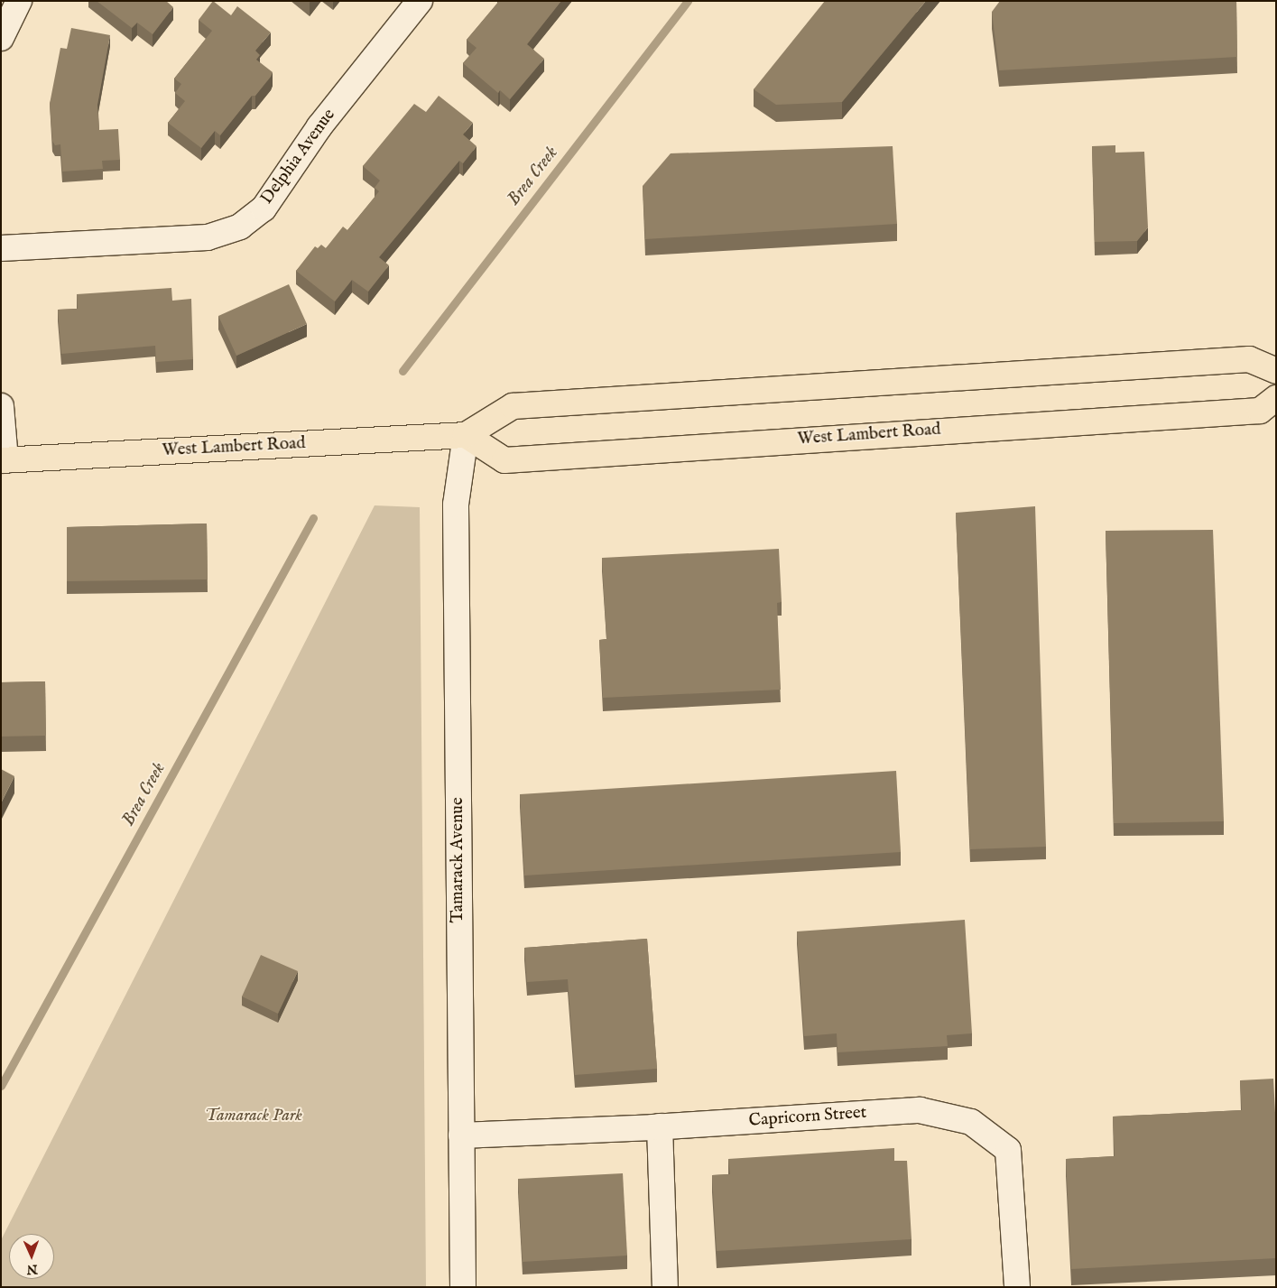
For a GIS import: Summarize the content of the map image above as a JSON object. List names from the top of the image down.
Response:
{
  "streets": {
    "main road": ["West Lambert Road"],
    "street": ["Delphia Avenue", "Tamarack Avenue", "Capricorn Street"]
  },
  "crossings": [
    ["West Lambert Road", "Tamarack Avenue"],
    ["Tamarack Avenue", "Capricorn Street"]
  ],
  "water": ["Brea Creek"],
  "parks": ["Tamarack Park"],
  "north": "bottom"
}
